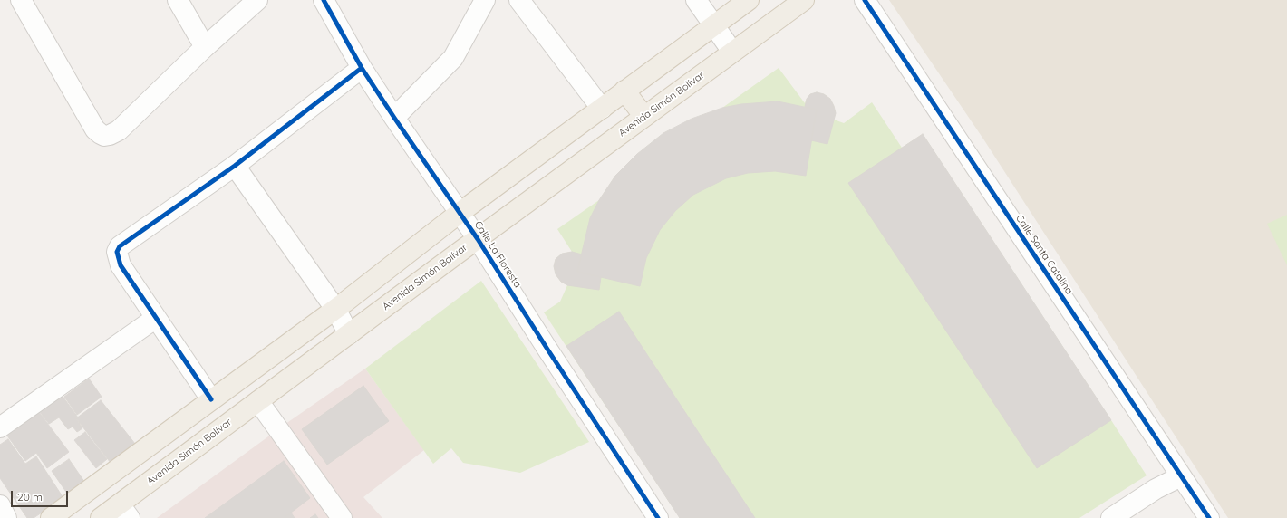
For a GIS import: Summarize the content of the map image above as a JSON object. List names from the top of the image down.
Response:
{
  "streets": {
    "main road": ["Avenida Simón Bolívar"],
    "street": ["Calle La Floresta", "Calle Santa Catalina"]
  },
  "crossings": [
    ["Avenida Simón Bolívar", "Calle La Floresta"]
  ],
  "scale_bar": "20 m"
}
